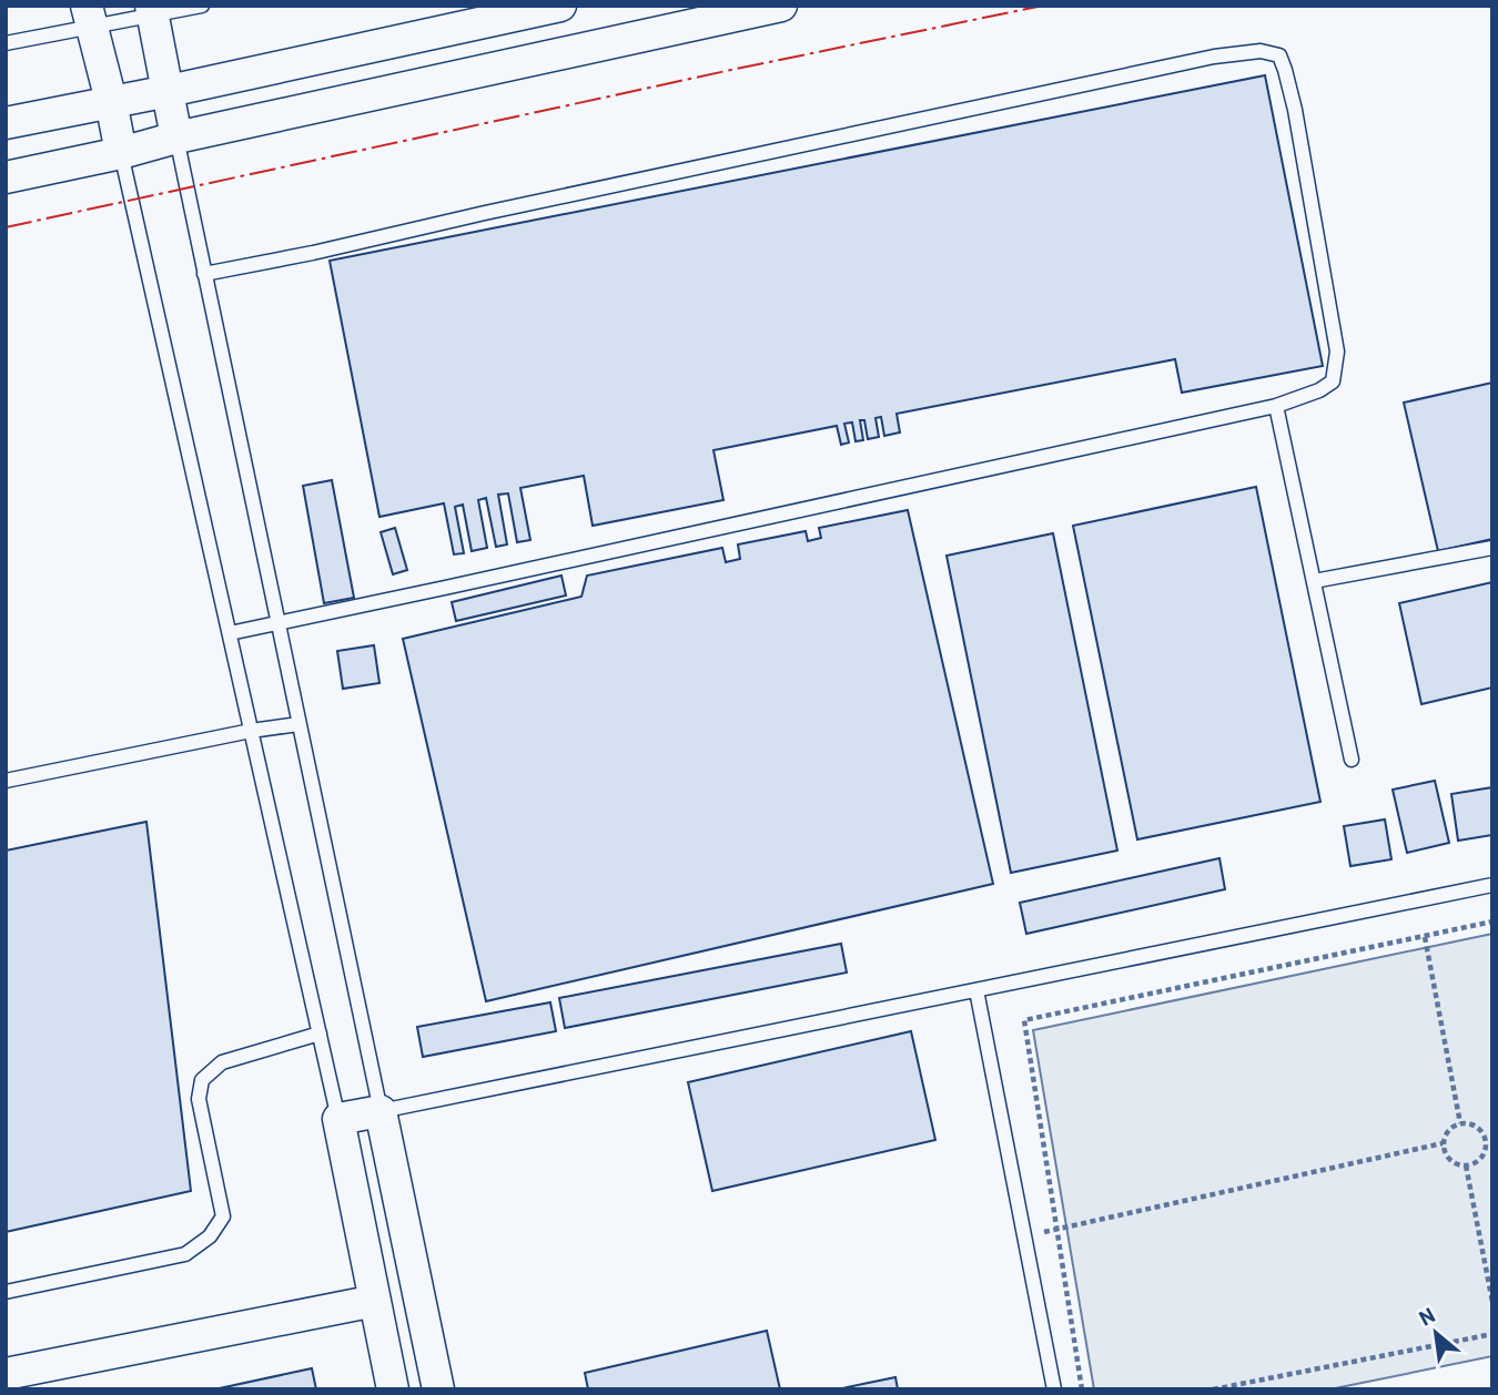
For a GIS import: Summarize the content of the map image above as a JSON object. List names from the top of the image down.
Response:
{
  "north": "top left"
}
